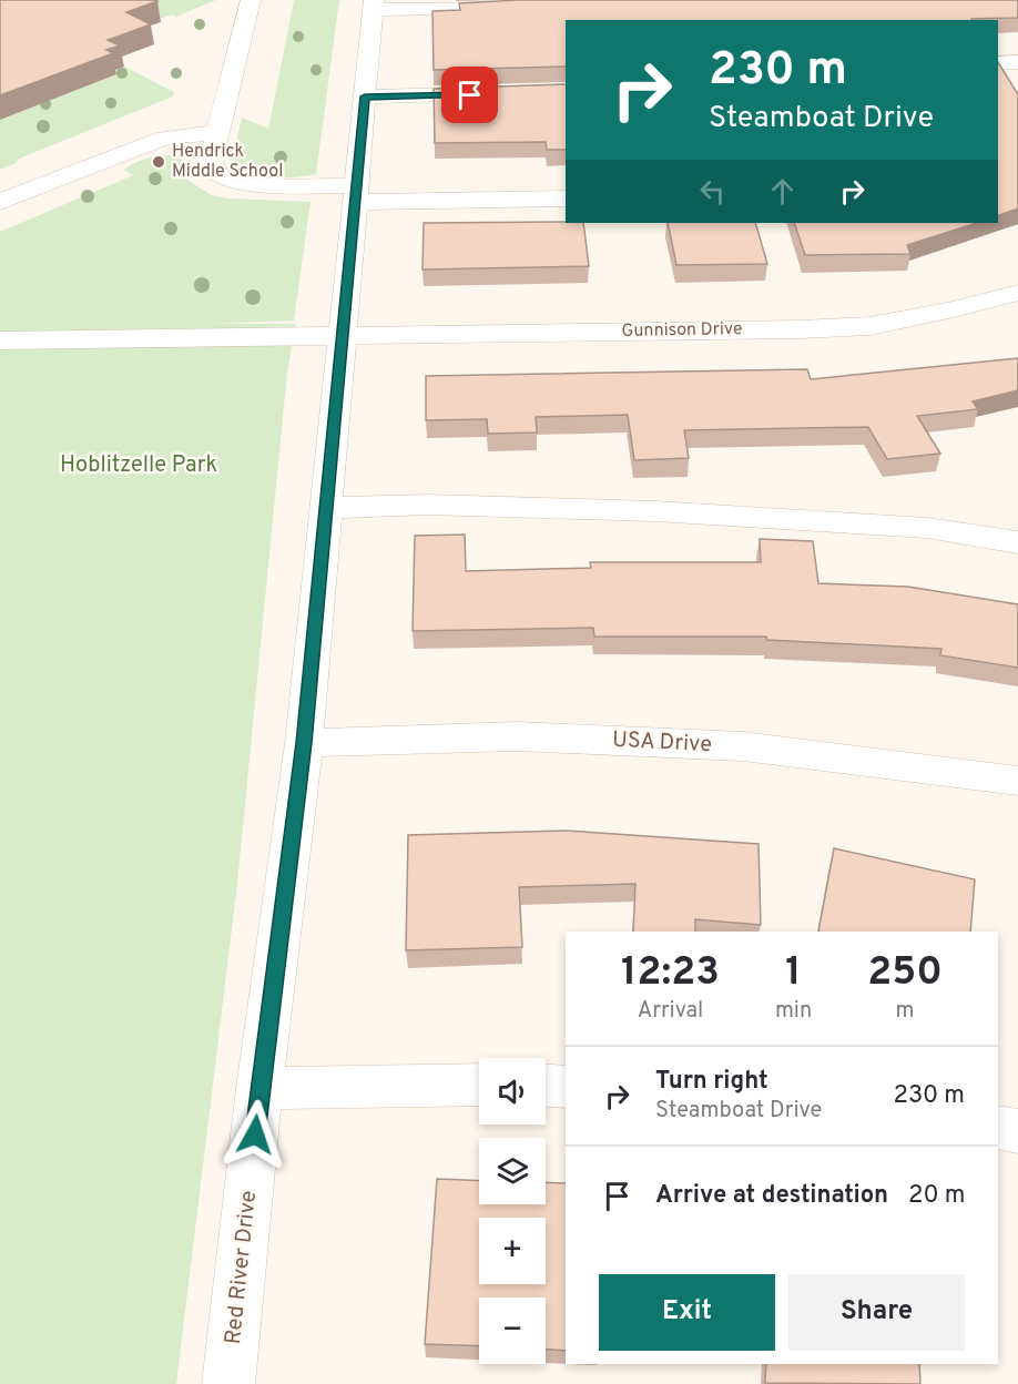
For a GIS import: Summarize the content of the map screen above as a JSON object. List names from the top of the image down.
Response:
{
  "streets": {
    "street": ["Gunnison Drive", "USA Drive", "Red River Drive"]
  },
  "crossings": [
    ["Gunnison Drive", "Red River Drive"],
    ["USA Drive", "Red River Drive"]
  ],
  "parks": ["Hoblitzelle Park"],
  "places": ["Hendrick Middle School"],
  "page": {
    "turn": ["230 m", "Steamboat Drive"],
    "eta": [
      "12:23",
      "Arrival",
      "1",
      "min",
      "250",
      "m"
    ],
    "list": [
      {
        "name": "Turn right",
        "note": "Steamboat Drive",
        "value": "230 m"
      },
      {
        "name": "Arrive at destination",
        "value": "20 m"
      }
    ],
    "map_buttons": ["+", "−"],
    "buttons": ["Exit", "Share"]
  }
}
